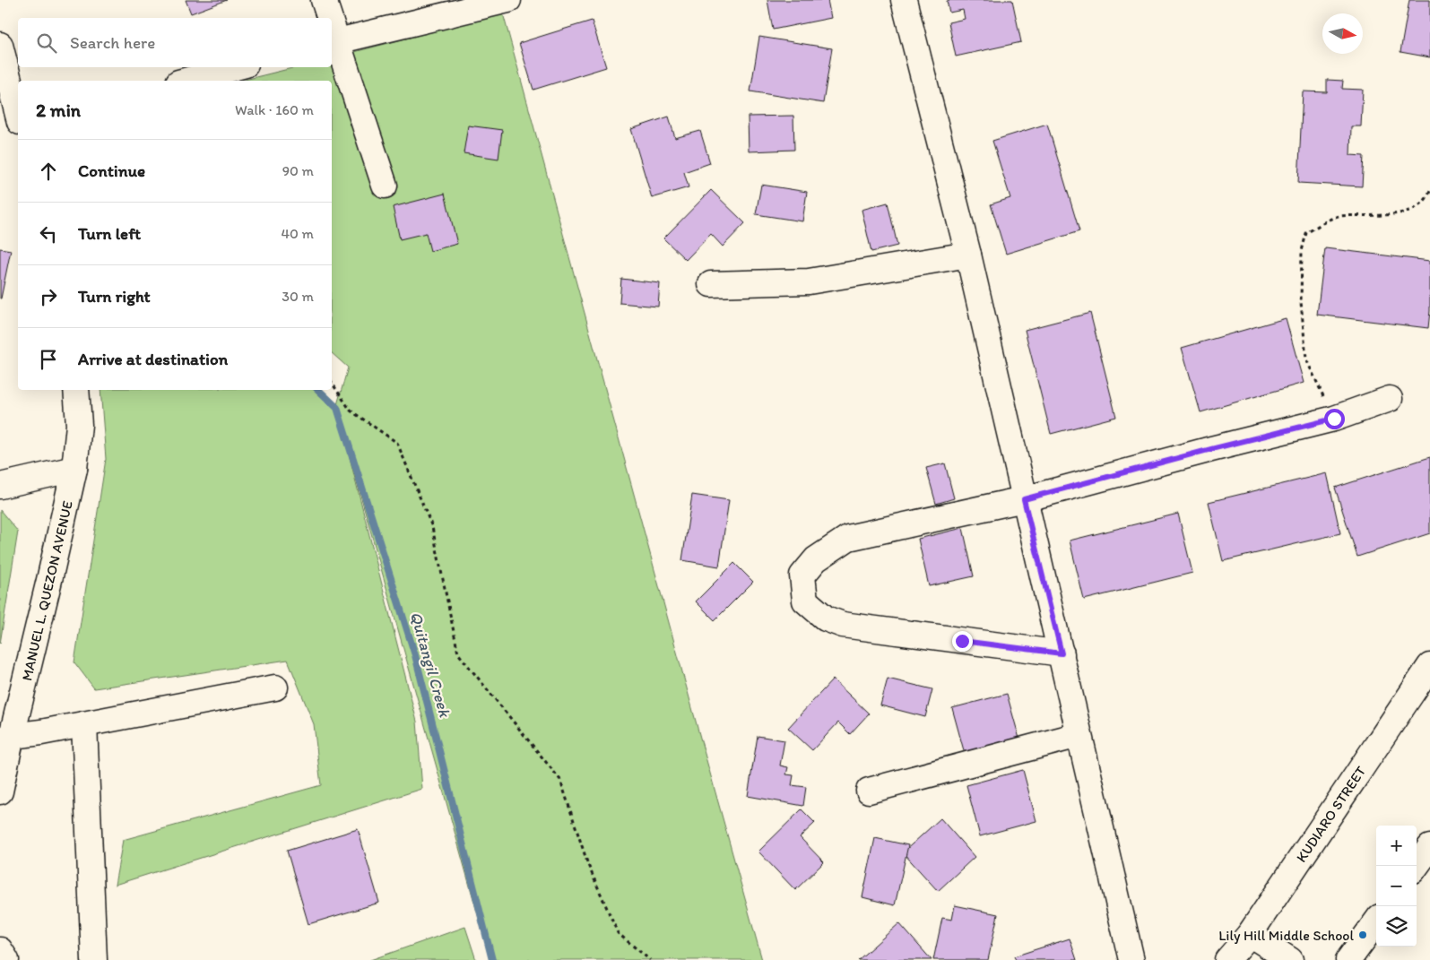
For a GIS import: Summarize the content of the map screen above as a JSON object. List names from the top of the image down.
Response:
{
  "streets": {
    "street": ["MANUEL L. QUEZON AVENUE", "KUDIARO STREET"]
  },
  "water": ["Quitangil Creek"],
  "places": ["Lily Hill Middle School"],
  "north": "right",
  "page": {
    "search": "Search here",
    "heading": ["2 min", "Walk · 160 m"],
    "list": [
      ["Continue", "90 m"],
      ["Turn left", "40 m"],
      ["Turn right", "30 m"],
      "Arrive at destination"
    ],
    "map_buttons": ["+", "−"]
  }
}
